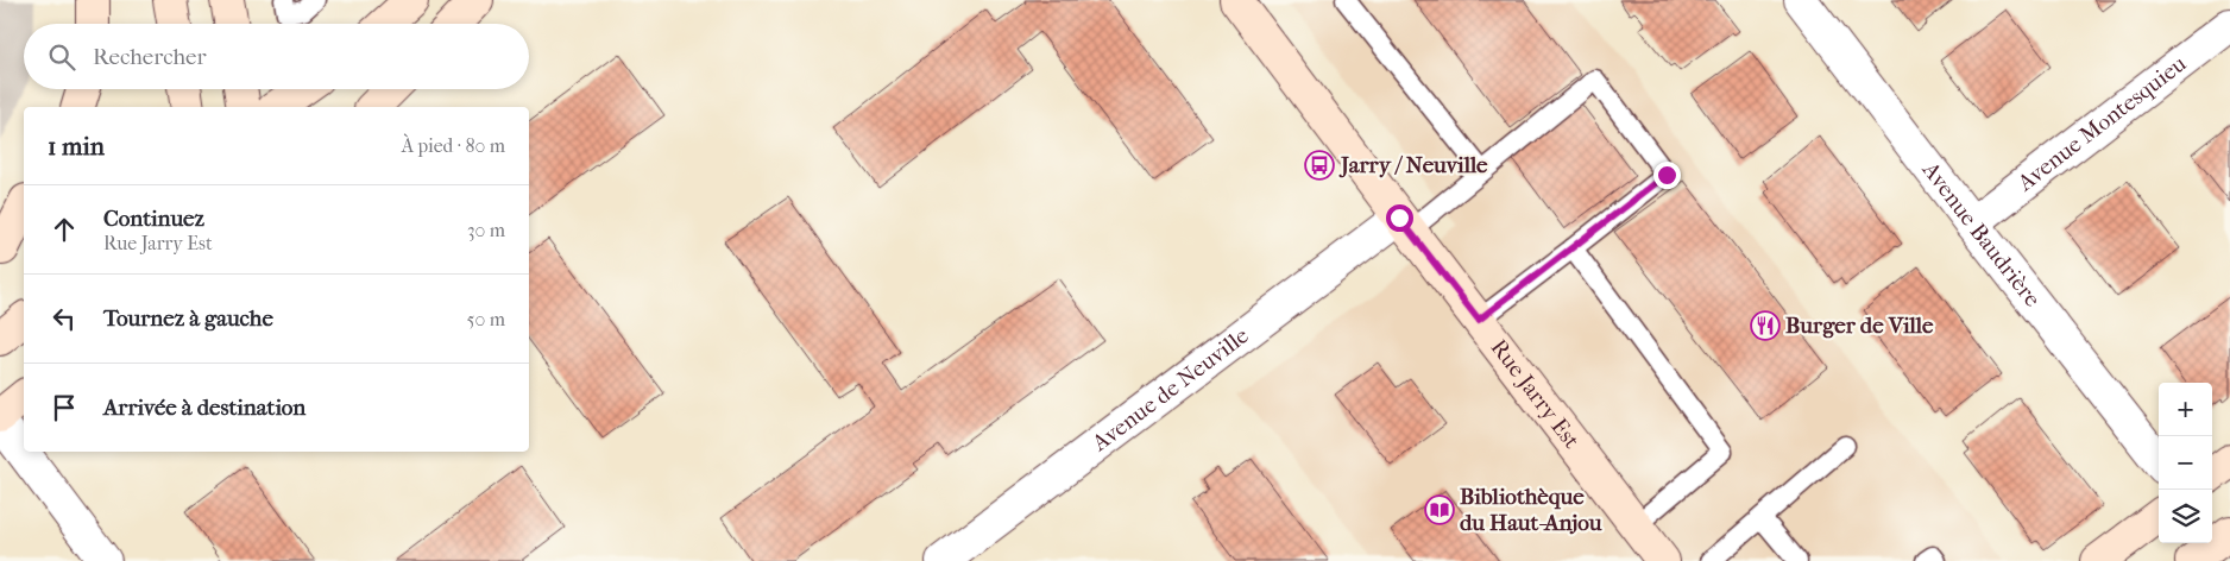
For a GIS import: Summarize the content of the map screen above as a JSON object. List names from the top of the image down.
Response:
{
  "streets": {
    "street": [
      "Avenue Montesquieu",
      "Avenue Baudrière",
      "Avenue de Neuville",
      "Rue Jarry Est"
    ]
  },
  "crossings": [
    ["Avenue Montesquieu", "Avenue Baudrière"],
    ["Avenue de Neuville", "Rue Jarry Est"]
  ],
  "places": {
    "bus stop": ["Jarry / Neuville"],
    "restaurant": ["Burger de Ville"],
    "library": ["Bibliothèque du Haut-Anjou"]
  },
  "page": {
    "search": "Rechercher",
    "heading": ["1 min", "À pied · 80 m"],
    "list": [
      ["Continuez", "Rue Jarry Est", "30 m"],
      ["Tournez à gauche", "50 m"],
      "Arrivée à destination"
    ],
    "map_buttons": ["+", "−"]
  }
}
